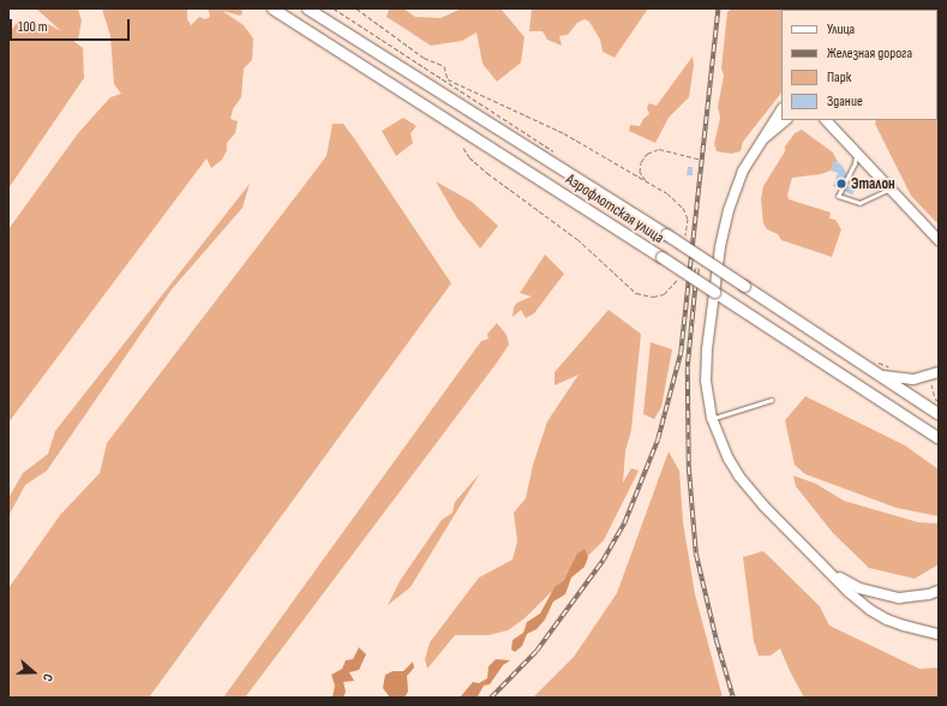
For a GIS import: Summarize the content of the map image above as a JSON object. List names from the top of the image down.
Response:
{
  "streets": {
    "main road": ["Аэрофлотская улица"]
  },
  "places": ["Эталон"],
  "legend": [
    "Улица",
    "Железная дорога",
    "Парк",
    "Здание"
  ],
  "scale_bar": "100 m",
  "north": "right"
}
